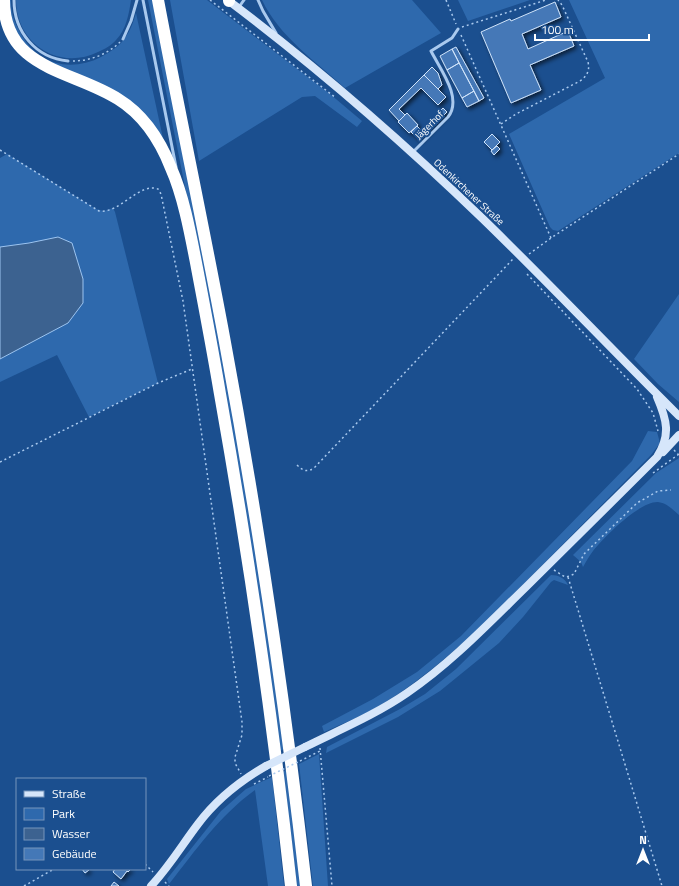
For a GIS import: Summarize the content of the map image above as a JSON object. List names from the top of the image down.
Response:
{
  "streets": {
    "street": ["Odenkirchener Straße"],
    "lane": ["Jägerhof"]
  },
  "crossings": [
    ["Jägerhof", "Odenkirchener Straße"]
  ],
  "legend": [
    "Straße",
    "Park",
    "Wasser",
    "Gebäude"
  ],
  "scale_bar": "100 m",
  "north": "top"
}
